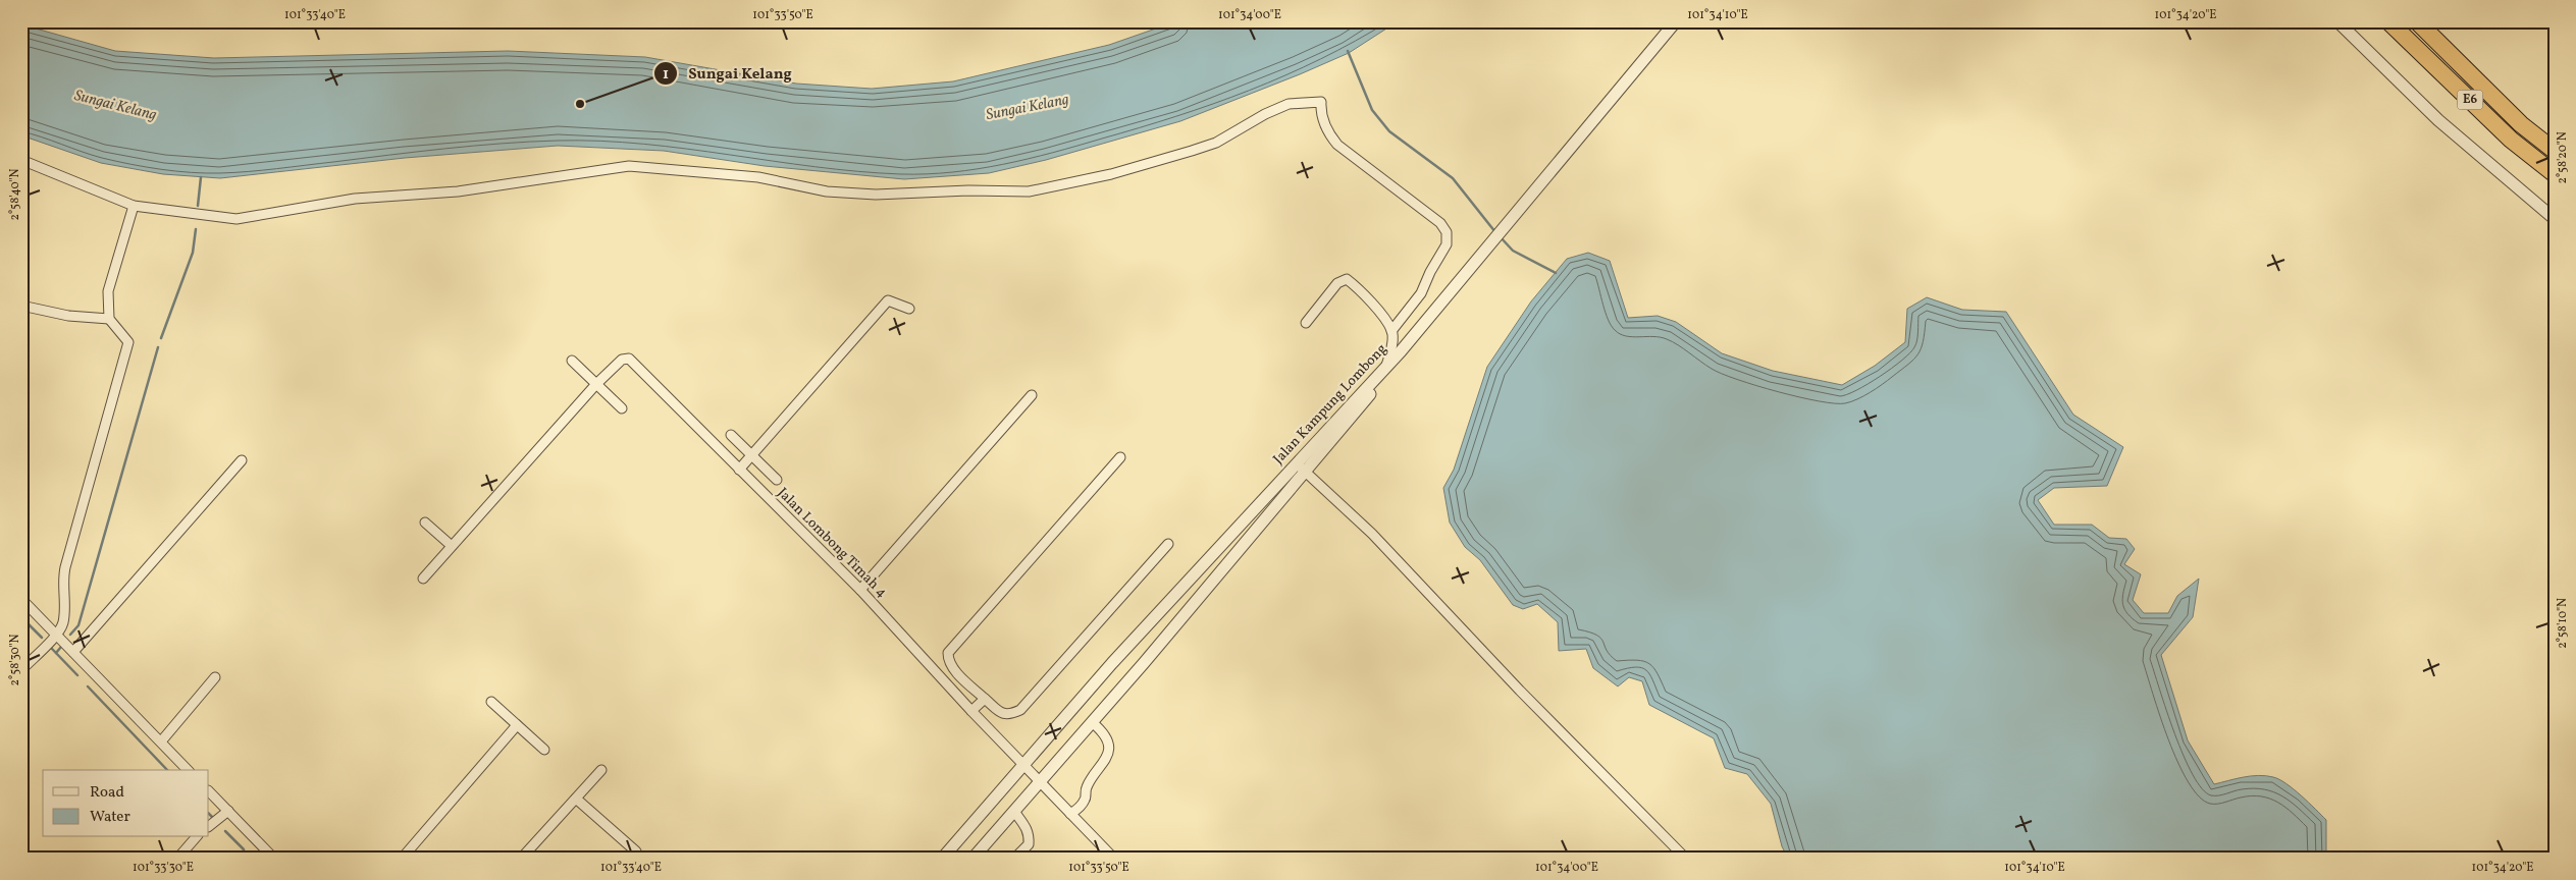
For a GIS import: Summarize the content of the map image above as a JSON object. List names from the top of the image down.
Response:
{
  "streets": {
    "highway": ["E6"],
    "street": ["Jalan Kampung Lombong", "Jalan Lombong Timah 4"]
  },
  "crossings": [
    ["Jalan Kampung Lombong", "Jalan Lombong Timah 4"]
  ],
  "water": ["Sungai Kelang"],
  "places": ["Sungai Kelang"],
  "legend": ["Road", "Water"],
  "coordinates": [
    "101°33'40\"E",
    "101°33'50\"E",
    "101°34'00\"E",
    "101°34'10\"E",
    "101°34'20\"E",
    "2°58'20\"N",
    "2°58'40\"N",
    "2°58'10\"N",
    "2°58'30\"N",
    "101°33'30\"E"
  ]
}
